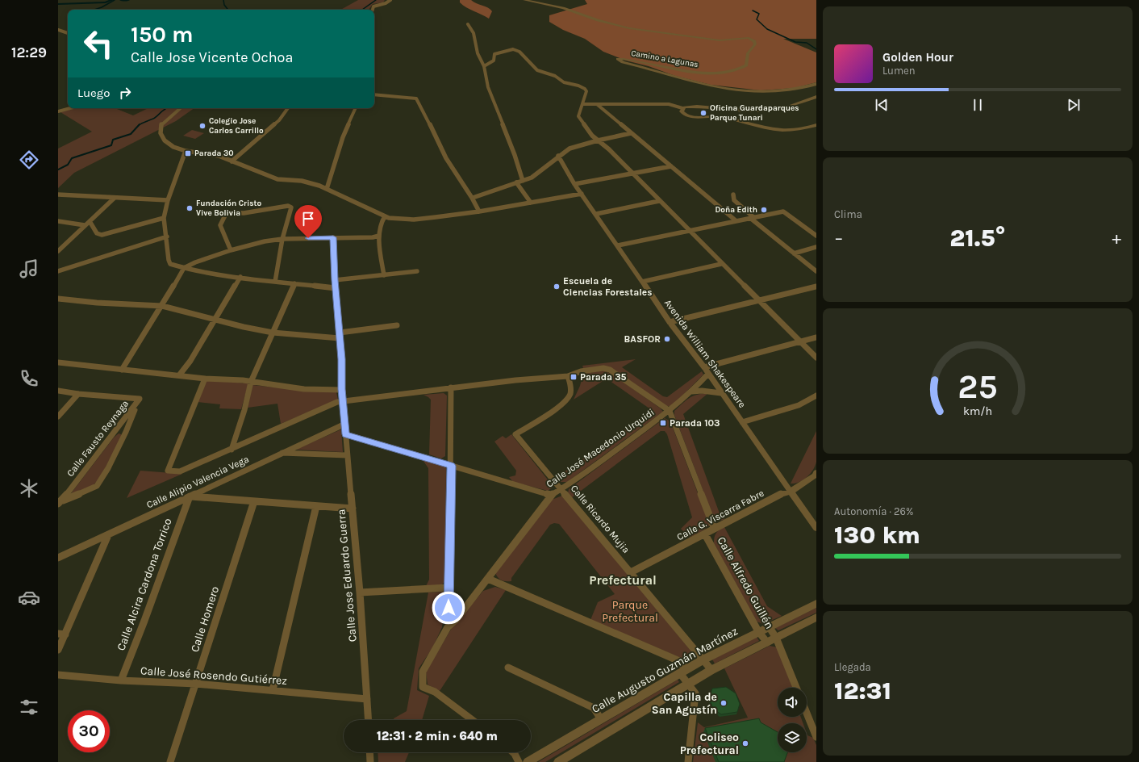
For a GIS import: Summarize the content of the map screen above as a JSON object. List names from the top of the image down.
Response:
{
  "streets": {
    "street": [
      "Camino a Lagunas",
      "Avenida William Shakespeare",
      "Calle Fausto Reynaga",
      "Calle José Macedonio Urquidi",
      "Calle Alipio Valencia Vega",
      "Calle G. Viscarra Fabre",
      "Calle Ricardo Mujia",
      "Calle Jose Eduardo Guerra",
      "Calle Alfredo Guillén",
      "Calle Alcira Cardona Torrico",
      "Calle Homero",
      "Calle Augusto Guzmán Martínez",
      "Calle José Rosendo Gutiérrez"
    ]
  },
  "crossings": [
    ["Avenida William Shakespeare", "Calle José Macedonio Urquidi"],
    ["Avenida William Shakespeare", "Calle G. Viscarra Fabre"],
    ["Calle José Macedonio Urquidi", "Calle Ricardo Mujia"],
    ["Calle José Macedonio Urquidi", "Calle Alfredo Guillén"],
    ["Calle Alipio Valencia Vega", "Calle Jose Eduardo Guerra"],
    ["Calle Alipio Valencia Vega", "Calle Alcira Cardona Torrico"],
    ["Calle G. Viscarra Fabre", "Calle Ricardo Mujia"],
    ["Calle G. Viscarra Fabre", "Calle Alfredo Guillén"],
    ["Calle Ricardo Mujia", "Calle Augusto Guzmán Martínez"],
    ["Calle Jose Eduardo Guerra", "Calle José Rosendo Gutiérrez"],
    ["Calle Alfredo Guillén", "Calle Augusto Guzmán Martínez"],
    ["Calle Alcira Cardona Torrico", "Calle José Rosendo Gutiérrez"],
    ["Calle Homero", "Calle José Rosendo Gutiérrez"]
  ],
  "districts": ["Prefectural"],
  "parks": ["Parque Prefectural"],
  "places": {
    "other": [
      "Oficina Guardaparques Parque Tunari",
      "Colegio Jose Carlos Carrillo",
      "Fundación Cristo Vive Bolivia",
      "Doña Edith",
      "Escuela de Ciencias Forestales",
      "BASFOR",
      "Capilla de San Agustín",
      "Coliseo Prefectural"
    ],
    "transit": ["Parada 30", "Parada 35", "Parada 103"]
  },
  "page": {
    "tabs": "12:29",
    "turn": ["150 m", "Calle Jose Vicente Ochoa"],
    "song": ["Golden Hour", "Lumen"],
    "then": "Luego",
    "tile": [
      "Clima",
      ["Autonomía · 26%", "130 km"],
      ["Llegada", "12:31"]
    ],
    "heat": ["−", "21.5°", "+"],
    "limit": "30",
    "trip": "12:31 · 2 min · 640 m",
    "gauge": ["25", "km/h"]
  }
}
